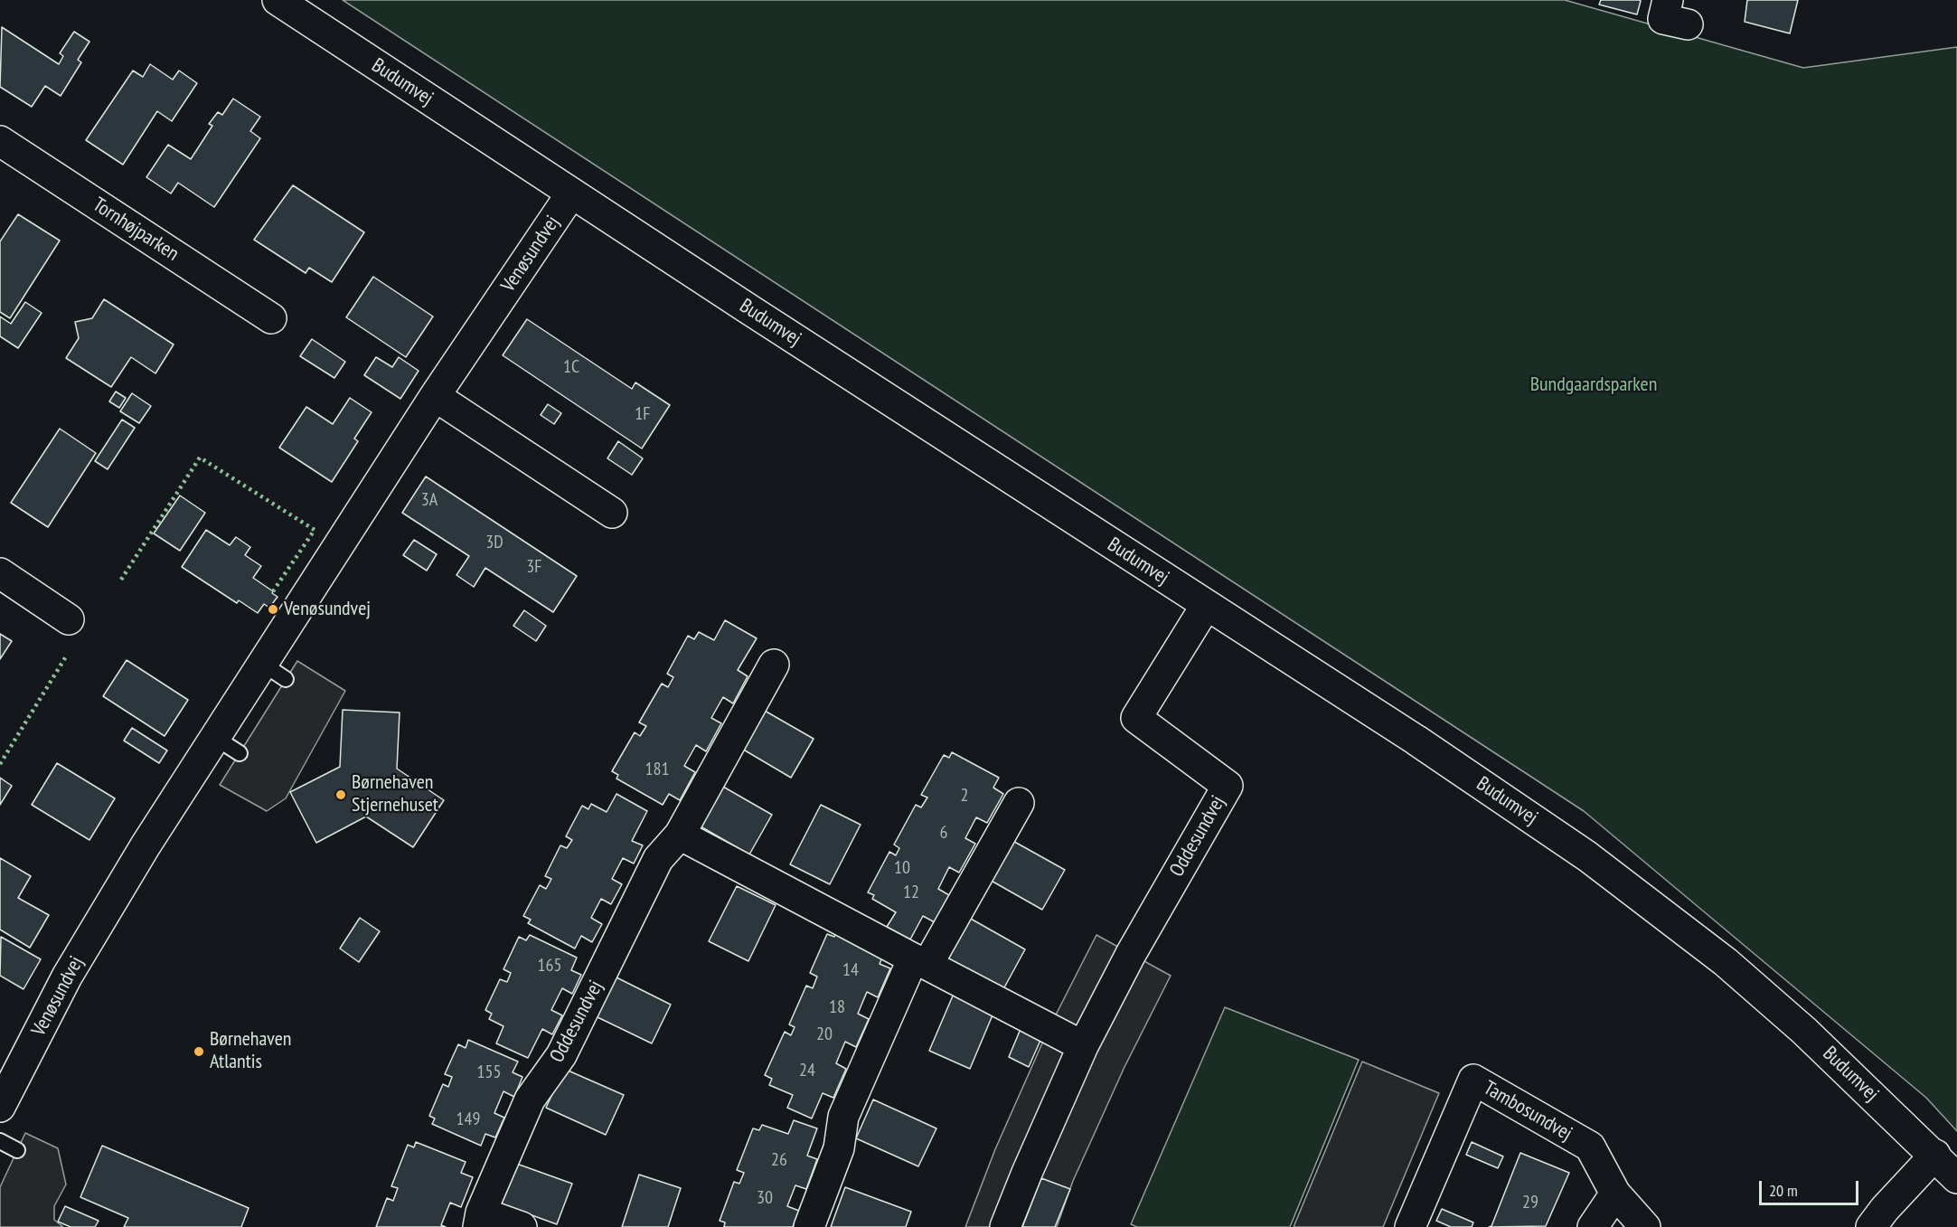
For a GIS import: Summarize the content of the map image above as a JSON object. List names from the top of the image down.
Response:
{
  "streets": {
    "street": [
      "Budumvej",
      "Tornhøjparken",
      "Venøsundvej",
      "Oddesundvej",
      "Tambosundvej"
    ]
  },
  "crossings": [
    ["Budumvej", "Venøsundvej"],
    ["Budumvej", "Oddesundvej"]
  ],
  "parks": ["Bundgaardsparken"],
  "places": ["Venøsundvej", "Børnehaven Stjernehuset", "Børnehaven Atlantis"],
  "house_numbers": [
    "1C",
    "1F",
    "3A",
    "3D",
    "3F",
    "181",
    "2",
    "6",
    "10",
    "12",
    "165",
    "14",
    "18",
    "20",
    "24",
    "155",
    "149",
    "26",
    "30",
    "29"
  ],
  "scale_bar": "20 m"
}
